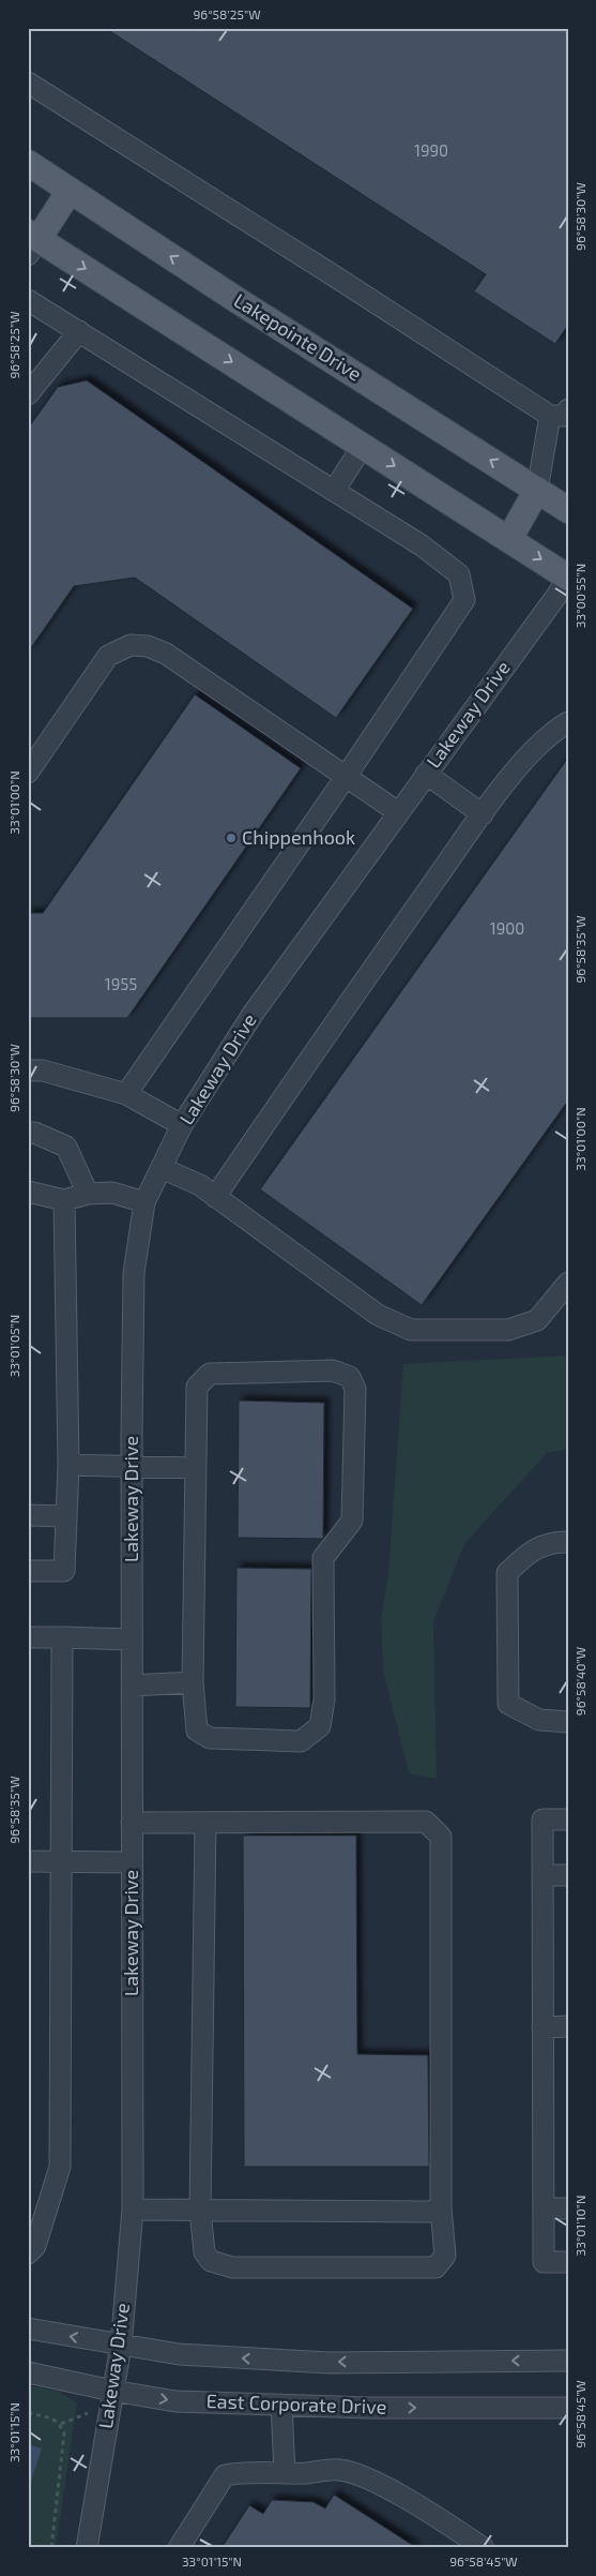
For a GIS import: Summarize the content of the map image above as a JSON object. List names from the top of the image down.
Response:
{
  "streets": {
    "main road": ["Lakepointe Drive"],
    "street": ["Lakeway Drive", "East Corporate Drive"]
  },
  "crossings": [
    ["Lakeway Drive", "East Corporate Drive"]
  ],
  "places": ["Chippenhook"],
  "house_numbers": ["1990", "1900", "1955"],
  "coordinates": [
    "96°58'25\"W",
    "96°58'30\"W",
    "33°00'55\"N",
    "33°01'00\"N",
    "96°58'35\"W",
    "33°01'05\"N",
    "96°58'40\"W",
    "33°01'10\"N",
    "96°58'45\"W",
    "33°01'15\"N"
  ]
}
